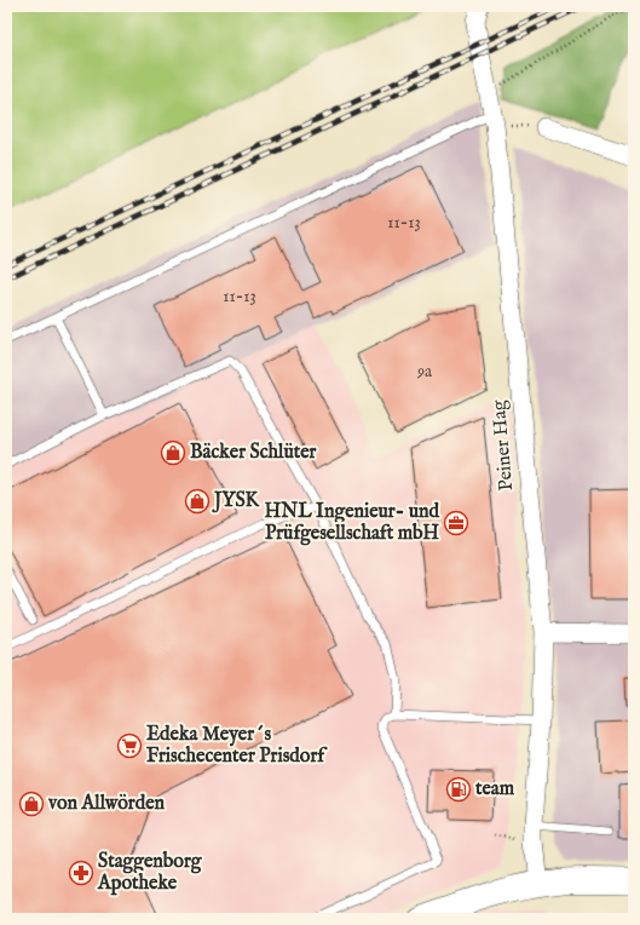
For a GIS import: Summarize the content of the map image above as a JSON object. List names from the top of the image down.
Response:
{
  "streets": {
    "street": ["Peiner Hag"]
  },
  "places": {
    "shop": ["Bäcker Schlüter", "JYSK", "von Allwörden"],
    "office": ["HNL Ingenieur- und Prüfgesellschaft mbH"],
    "supermarket": ["Edeka Meyer´s Frischecenter Prisdorf"],
    "fuel station": ["team"],
    "pharmacy": ["Staggenborg Apotheke"]
  },
  "house_numbers": ["11-13", "11-13", "9a"]
}
